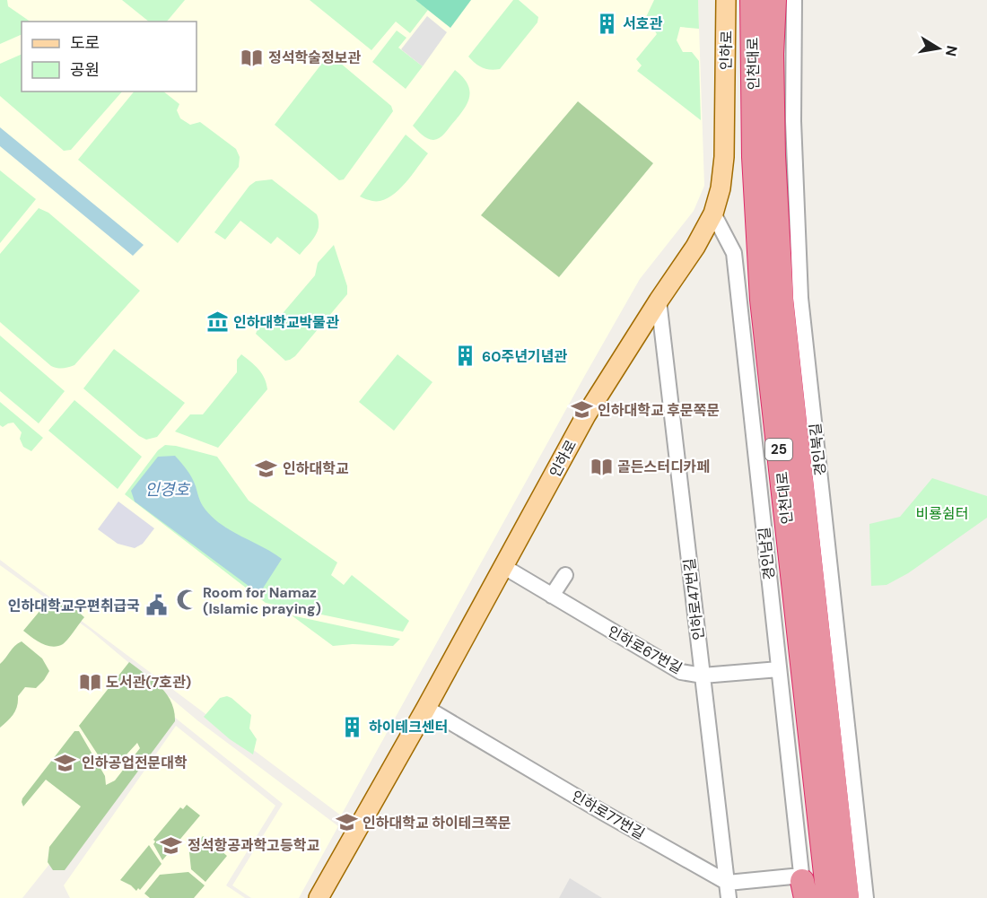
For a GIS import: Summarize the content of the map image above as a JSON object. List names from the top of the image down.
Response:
{
  "streets": {
    "highway": ["인천대로", "25"],
    "main road": ["인하로"],
    "street": [
      "경인북길",
      "경인남길",
      "인하로47번길",
      "인하로67번길",
      "인하로77번길"
    ]
  },
  "crossings": [
    ["인하로", "경인남길"],
    ["인하로", "인하로47번길"],
    ["인하로", "인하로67번길"],
    ["인하로", "인하로77번길"],
    ["경인남길", "인하로67번길"],
    ["인하로47번길", "인하로67번길"],
    ["인하로47번길", "인하로77번길"]
  ],
  "water": ["인경호"],
  "parks": ["비룡쉼터"],
  "places": {
    "building": ["서호관", "60주년기념관", "하이테크센터"],
    "library": ["정석학술정보관", "골든스터디카페", "도서관(7호관)"],
    "museum": ["인하대학교박물관"],
    "school or university": [
      "인하대학교 후문쪽문",
      "인하대학교",
      "인하공업전문대학",
      "인하대학교 하이테크쪽문",
      "정석항공과학고등학교"
    ],
    "mosque": ["Room for Namaz (Islamic praying)"],
    "public building": ["인하대학교우편취급국"]
  },
  "legend": ["도로", "공원"],
  "north": "right"
}
